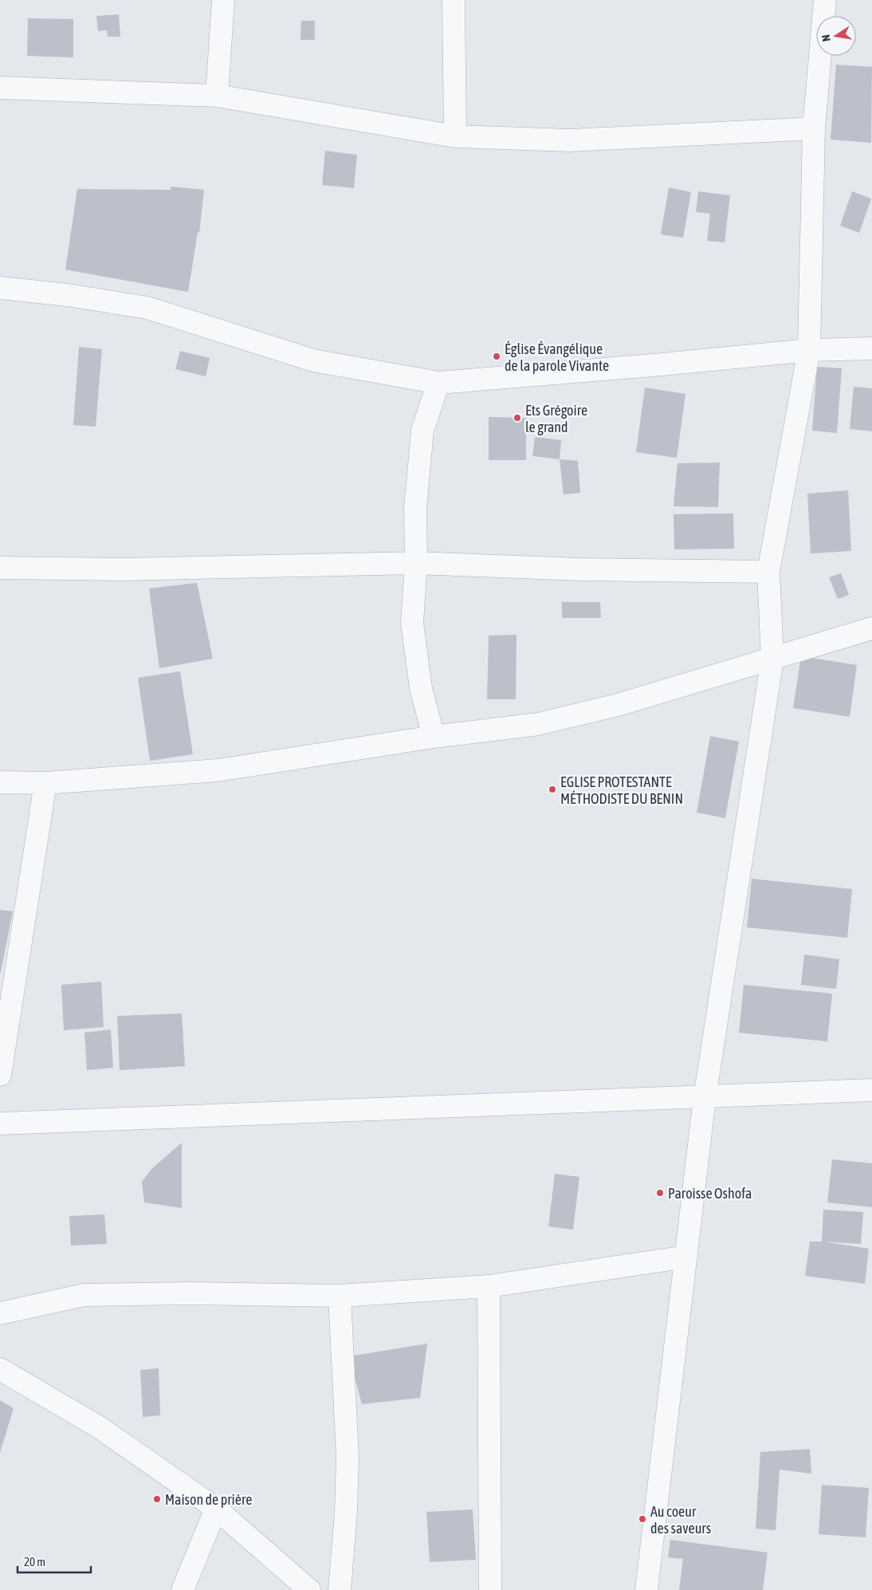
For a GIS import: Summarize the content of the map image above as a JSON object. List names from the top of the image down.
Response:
{
  "places": [
    "Église Évangélique de la parole Vivante",
    "Ets Grégoire le grand",
    "EGLISE PROTESTANTE MÉTHODISTE DU BENIN",
    "Paroisse Oshofa",
    "Maison de prière",
    "Au coeur des saveurs"
  ],
  "scale_bar": "20 m",
  "north": "left"
}
